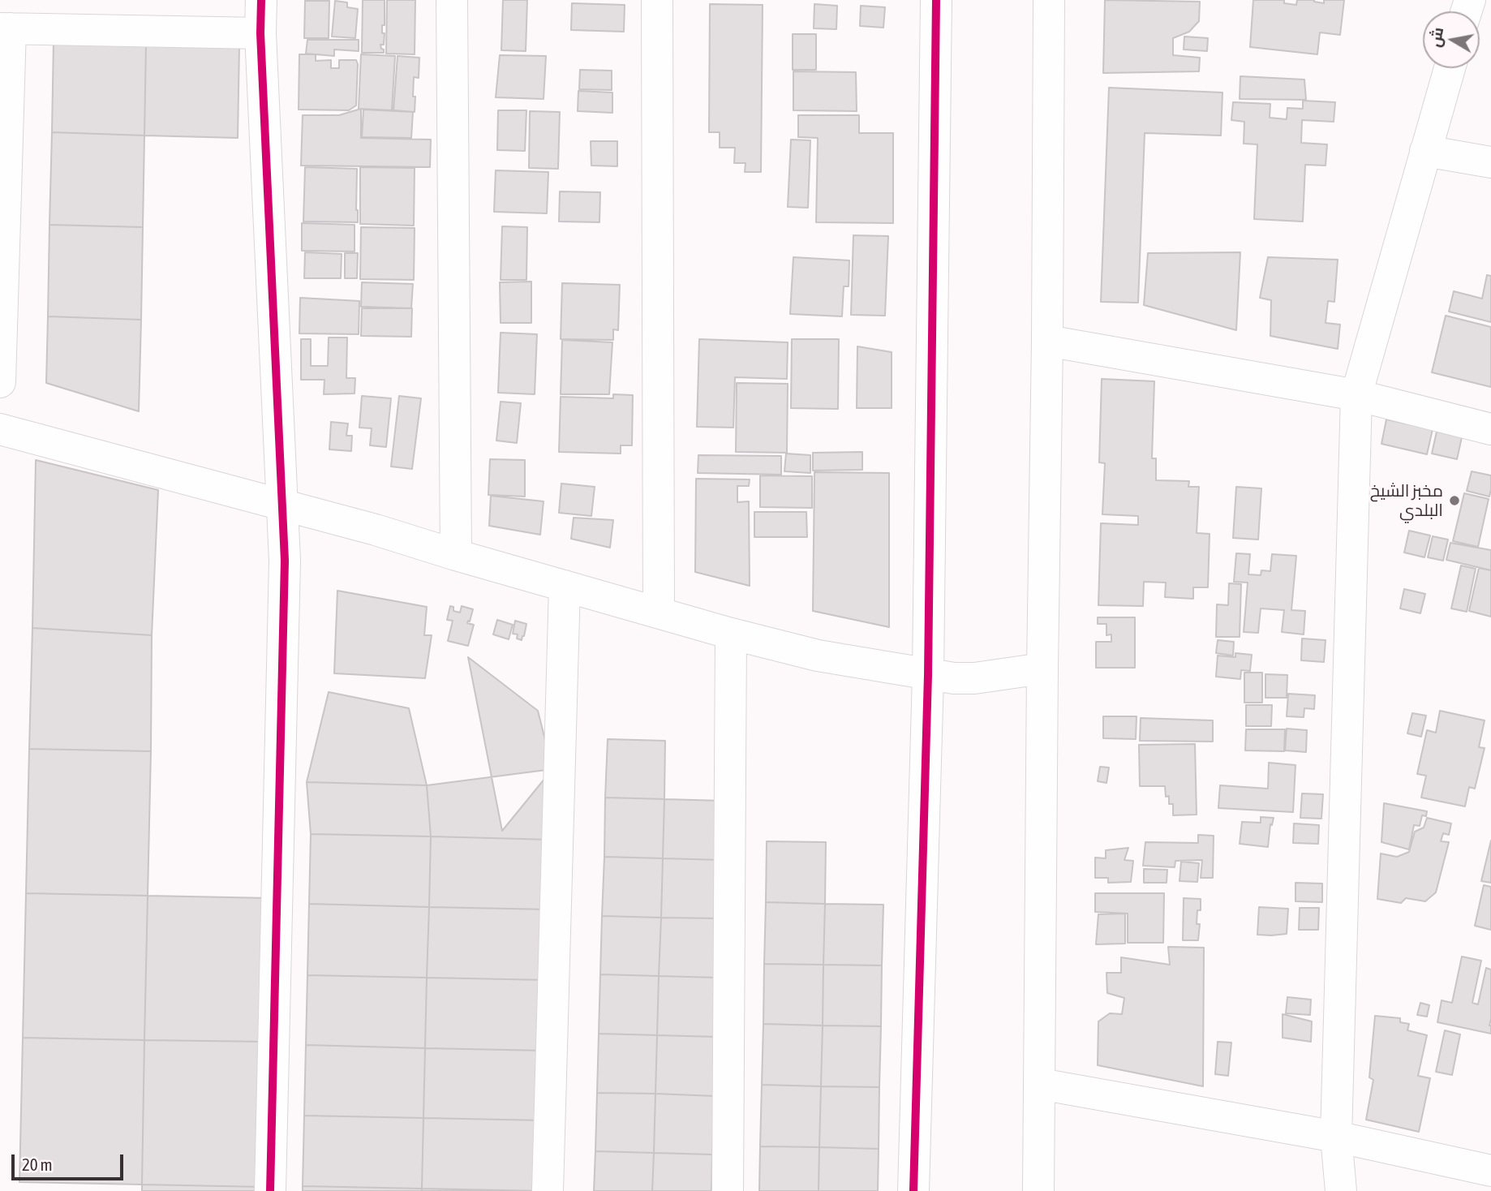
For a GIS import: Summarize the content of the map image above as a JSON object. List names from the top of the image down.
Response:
{
  "places": ["مخبز الشيخ البلدي"],
  "scale_bar": "20 m",
  "north": "left"
}
